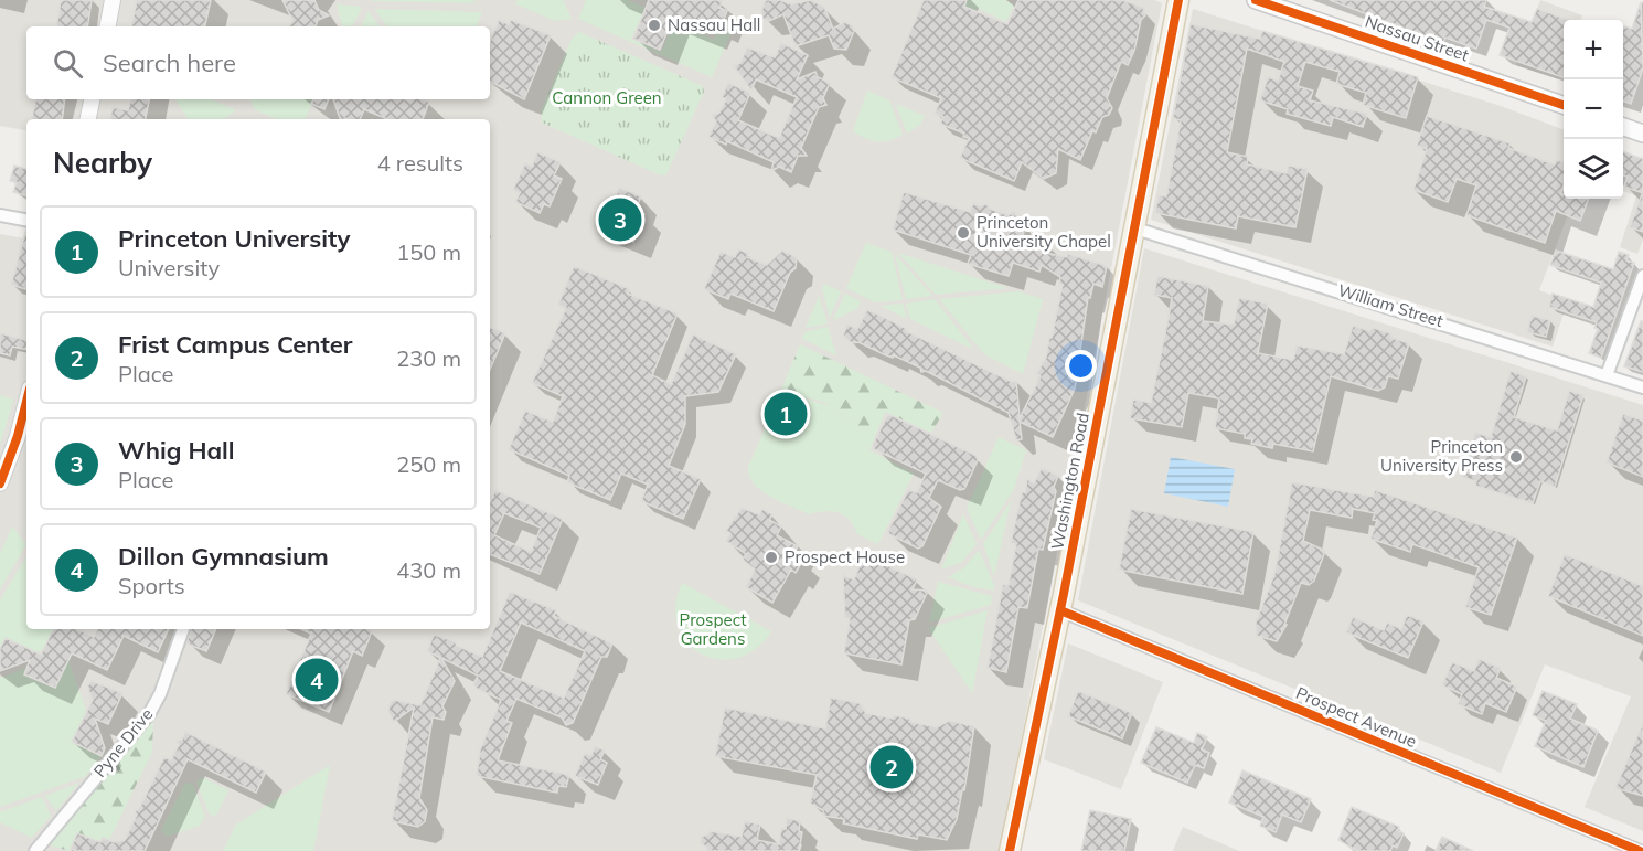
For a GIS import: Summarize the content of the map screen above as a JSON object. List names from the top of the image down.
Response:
{
  "streets": {
    "main road": ["Nassau Street", "Washington Road"],
    "street": ["William Street", "Prospect Avenue", "Pyne Drive"]
  },
  "crossings": [
    ["William Street", "Washington Road"],
    ["Washington Road", "Prospect Avenue"]
  ],
  "parks": ["Cannon Green", "Prospect Gardens"],
  "places": [
    "Nassau Hall",
    "Princeton University Chapel",
    "Princeton University Press",
    "Prospect House"
  ],
  "page": {
    "map_buttons": ["+", "−"],
    "search": "Search here",
    "heading": ["Nearby", "4 results"],
    "pins": [
      "3",
      "1",
      "4",
      "2"
    ],
    "list": [
      {
        "mark": "1",
        "name": "Princeton University",
        "note": "University",
        "value": "150 m"
      },
      {
        "mark": "2",
        "name": "Frist Campus Center",
        "note": "Place",
        "value": "230 m"
      },
      {
        "mark": "3",
        "name": "Whig Hall",
        "note": "Place",
        "value": "250 m"
      },
      {
        "mark": "4",
        "name": "Dillon Gymnasium",
        "note": "Sports",
        "value": "430 m"
      }
    ]
  }
}
